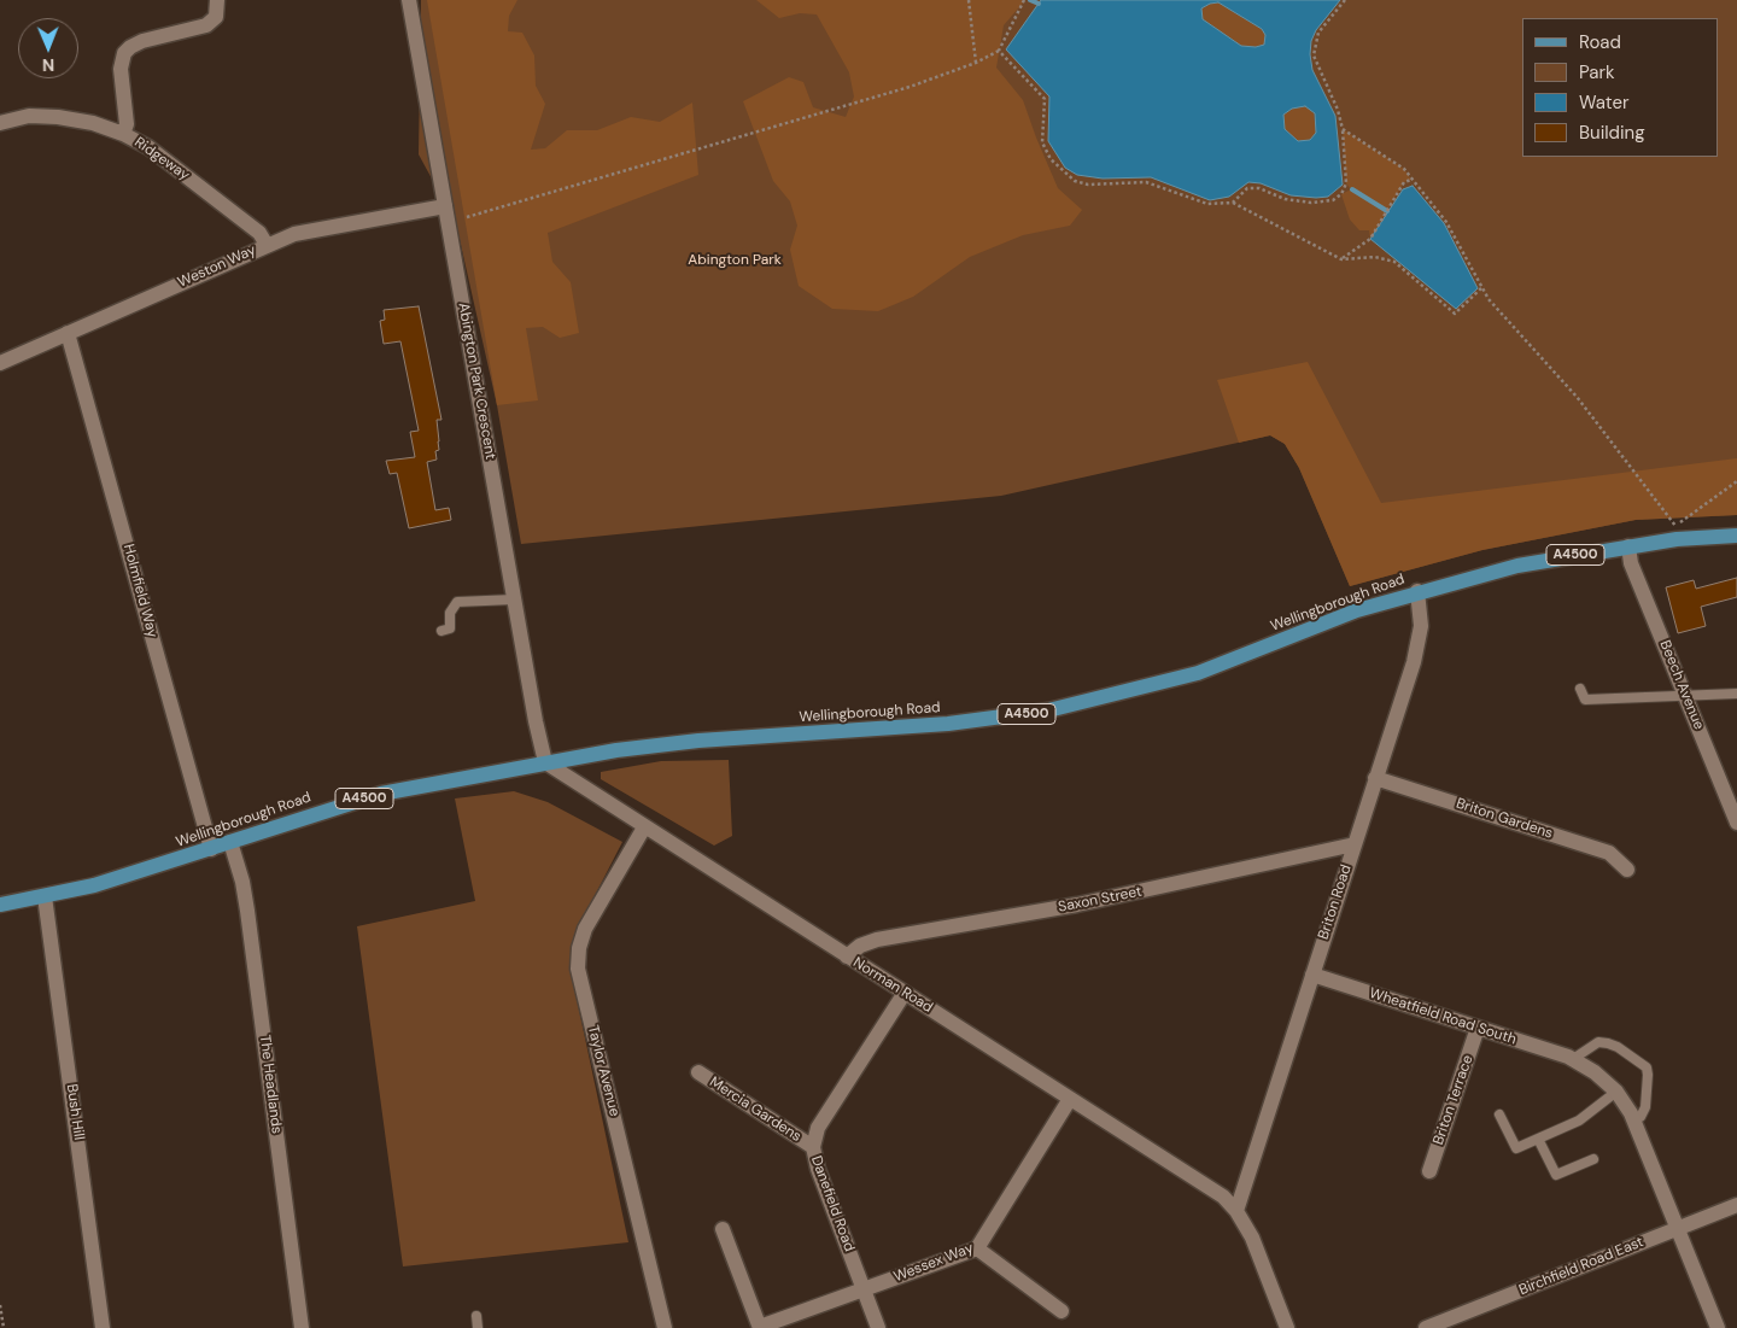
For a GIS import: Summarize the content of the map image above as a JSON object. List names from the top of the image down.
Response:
{
  "streets": {
    "main road": ["A4500", "Wellingborough Road"],
    "street": [
      "Ridgeway",
      "Weston Way",
      "Abington Park Crescent",
      "Holmfield Way",
      "Beech Avenue",
      "Briton Gardens",
      "Saxon Street",
      "Briton Road",
      "Norman Road",
      "Wheatfield Road South",
      "Taylor Avenue",
      "The Headlands",
      "Briton Terrace",
      "Mercia Gardens",
      "Bush Hill",
      "Danefield Road",
      "Wessex Way",
      "Birchfield Road East"
    ]
  },
  "crossings": [
    ["Ridgeway", "Weston Way"],
    ["Weston Way", "Abington Park Crescent"],
    ["Weston Way", "Holmfield Way"],
    ["Abington Park Crescent", "Wellingborough Road"],
    ["Abington Park Crescent", "Norman Road"],
    ["Holmfield Way", "Wellingborough Road"],
    ["Wellingborough Road", "Beech Avenue"],
    ["Wellingborough Road", "Briton Road"],
    ["Wellingborough Road", "Norman Road"],
    ["Wellingborough Road", "The Headlands"],
    ["Wellingborough Road", "Bush Hill"],
    ["Briton Gardens", "Briton Road"],
    ["Saxon Street", "Briton Road"],
    ["Saxon Street", "Norman Road"],
    ["Briton Road", "Norman Road"],
    ["Briton Road", "Wheatfield Road South"],
    ["Norman Road", "Taylor Avenue"],
    ["Norman Road", "Danefield Road"],
    ["Norman Road", "Wessex Way"],
    ["Wheatfield Road South", "Briton Terrace"],
    ["Wheatfield Road South", "Birchfield Road East"],
    ["Mercia Gardens", "Danefield Road"],
    ["Danefield Road", "Wessex Way"]
  ],
  "parks": ["Abington Park"],
  "legend": [
    "Road",
    "Park",
    "Water",
    "Building"
  ],
  "north": "bottom"
}
